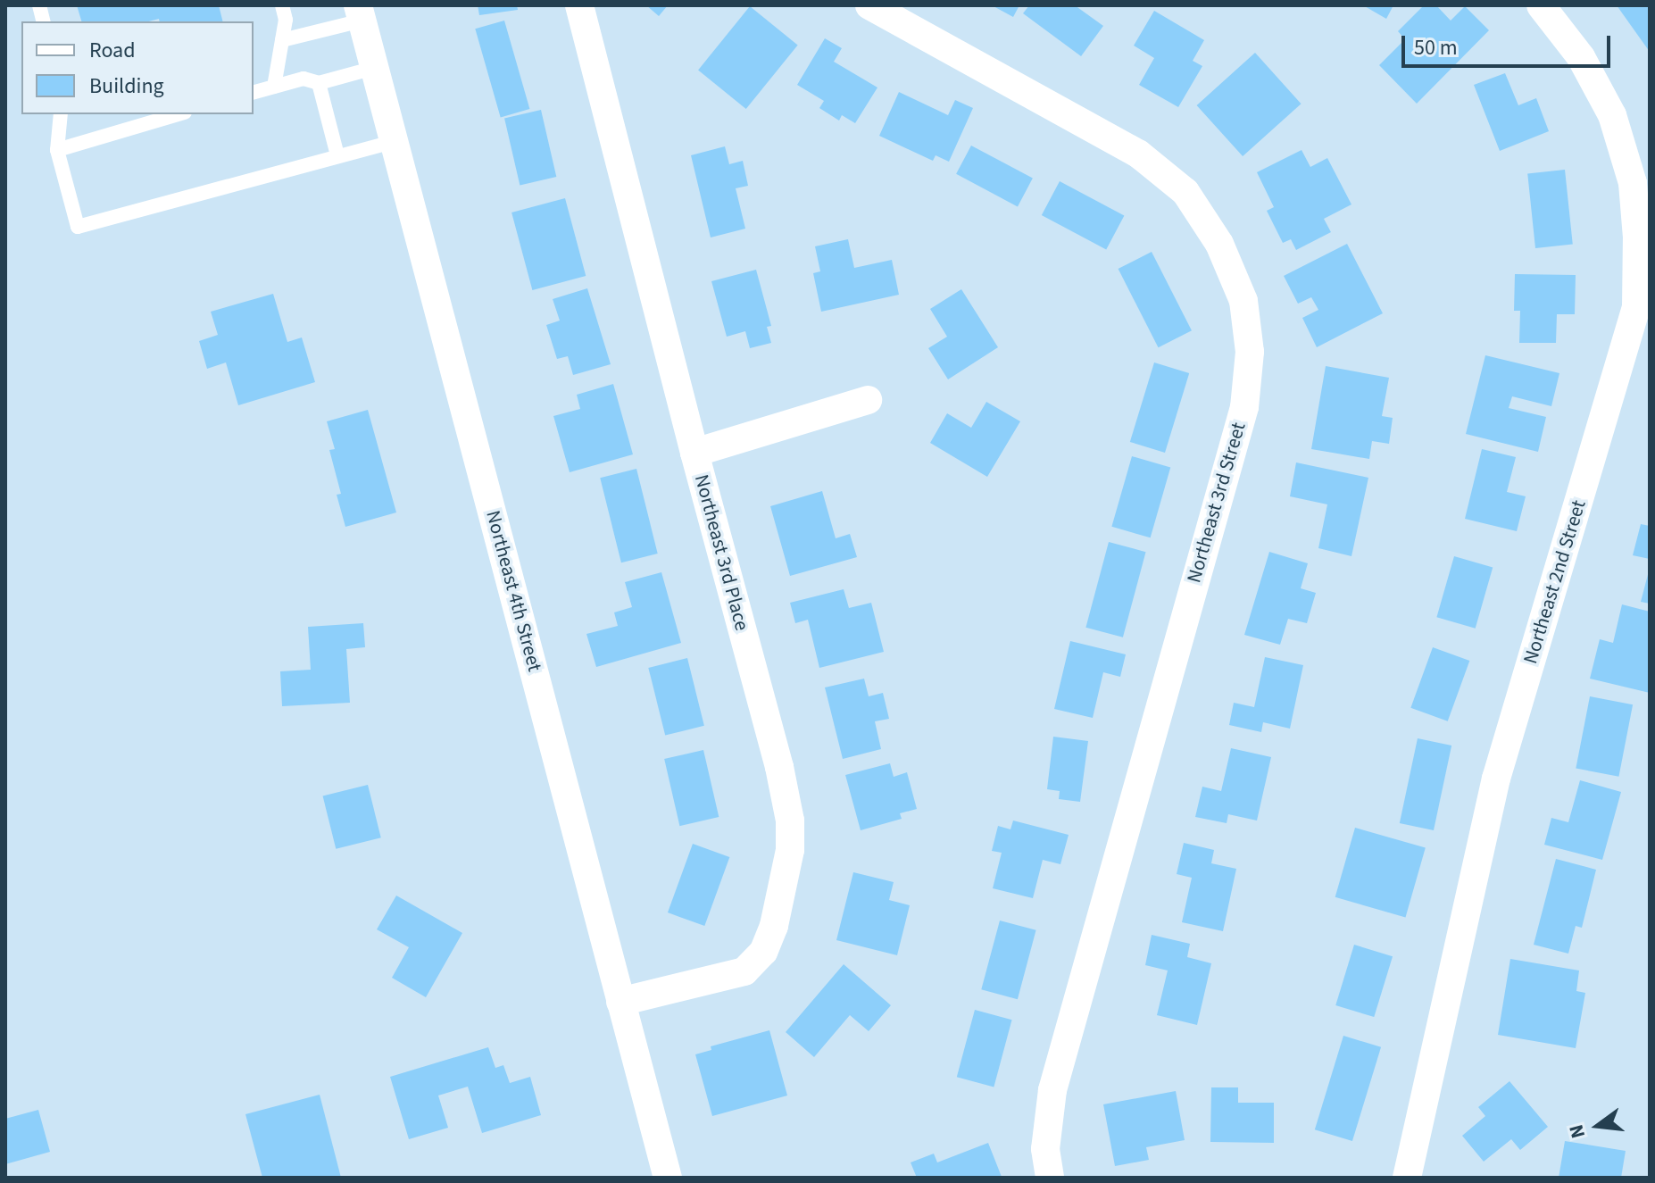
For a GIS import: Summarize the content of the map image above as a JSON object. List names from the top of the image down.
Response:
{
  "streets": {
    "street": [
      "Northeast 3rd Street",
      "Northeast 3rd Place",
      "Northeast 2nd Street",
      "Northeast 4th Street"
    ]
  },
  "crossings": [
    ["Northeast 3rd Place", "Northeast 4th Street"]
  ],
  "legend": ["Road", "Building"],
  "scale_bar": "50 m",
  "north": "left"
}
